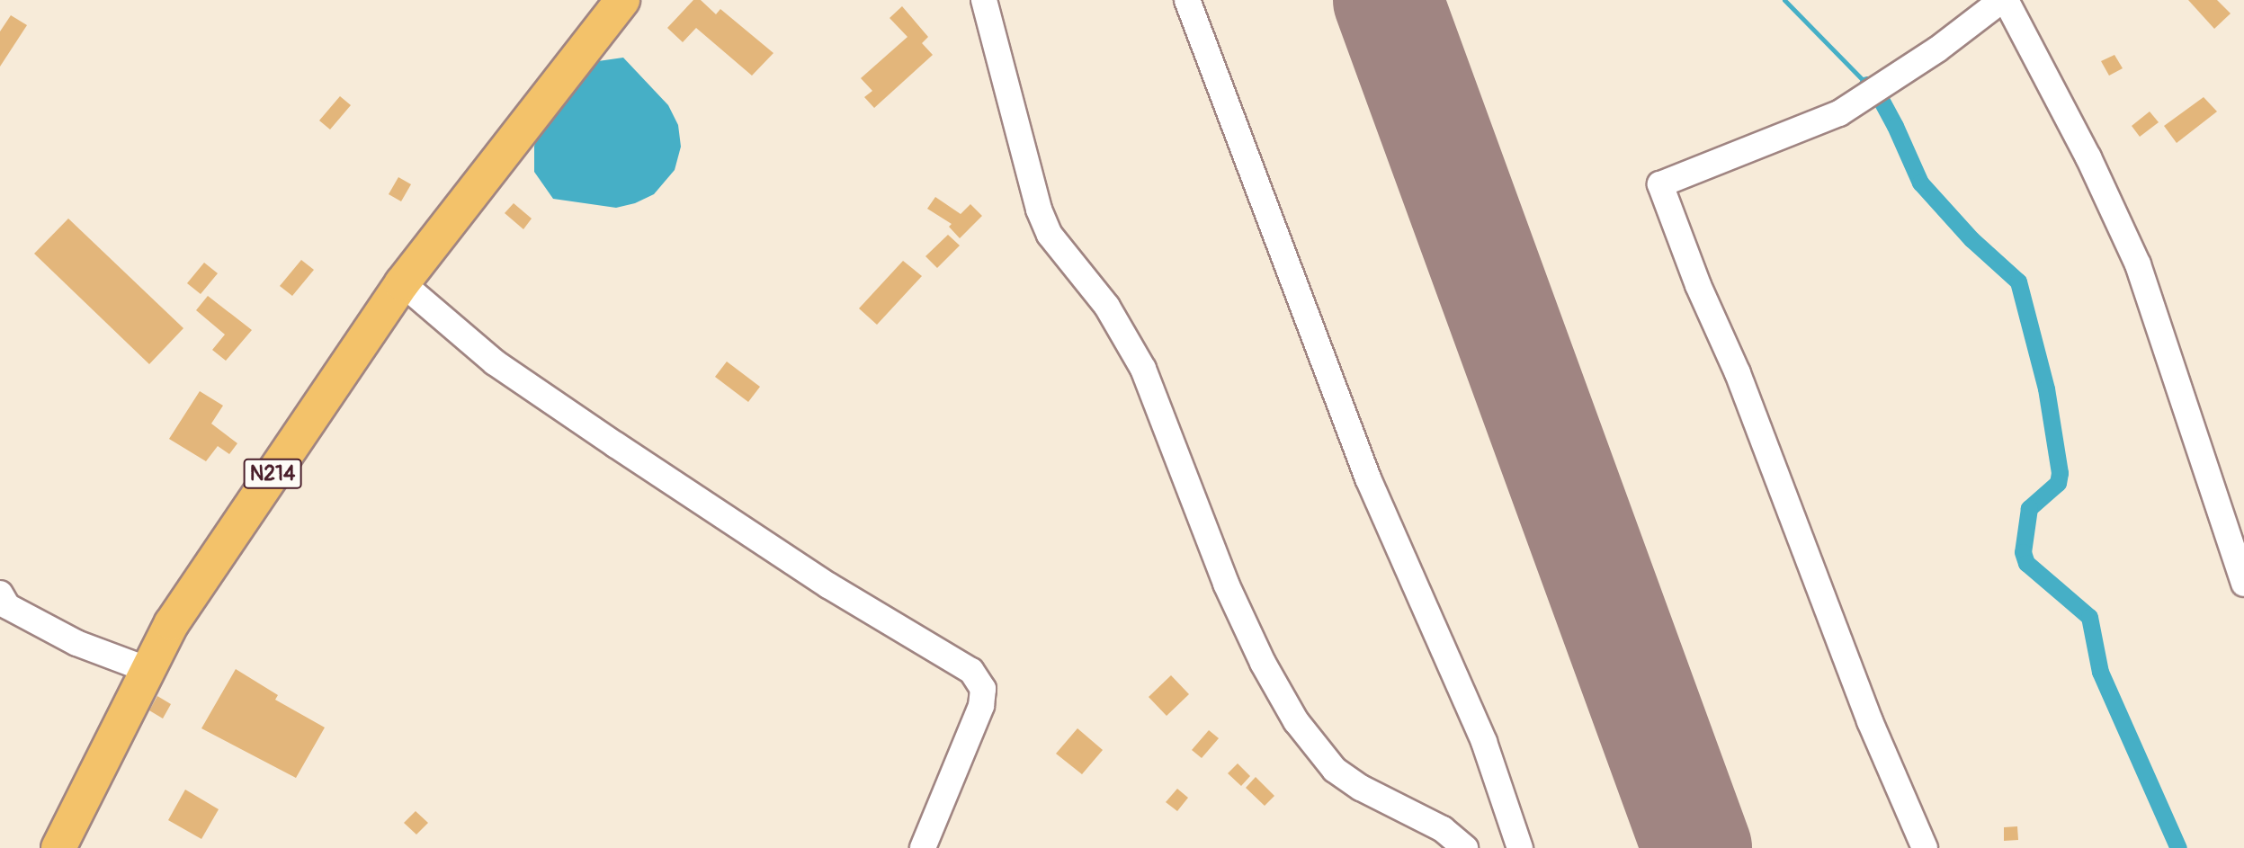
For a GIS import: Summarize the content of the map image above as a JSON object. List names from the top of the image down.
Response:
{
  "streets": {
    "highway": ["N214"]
  }
}
